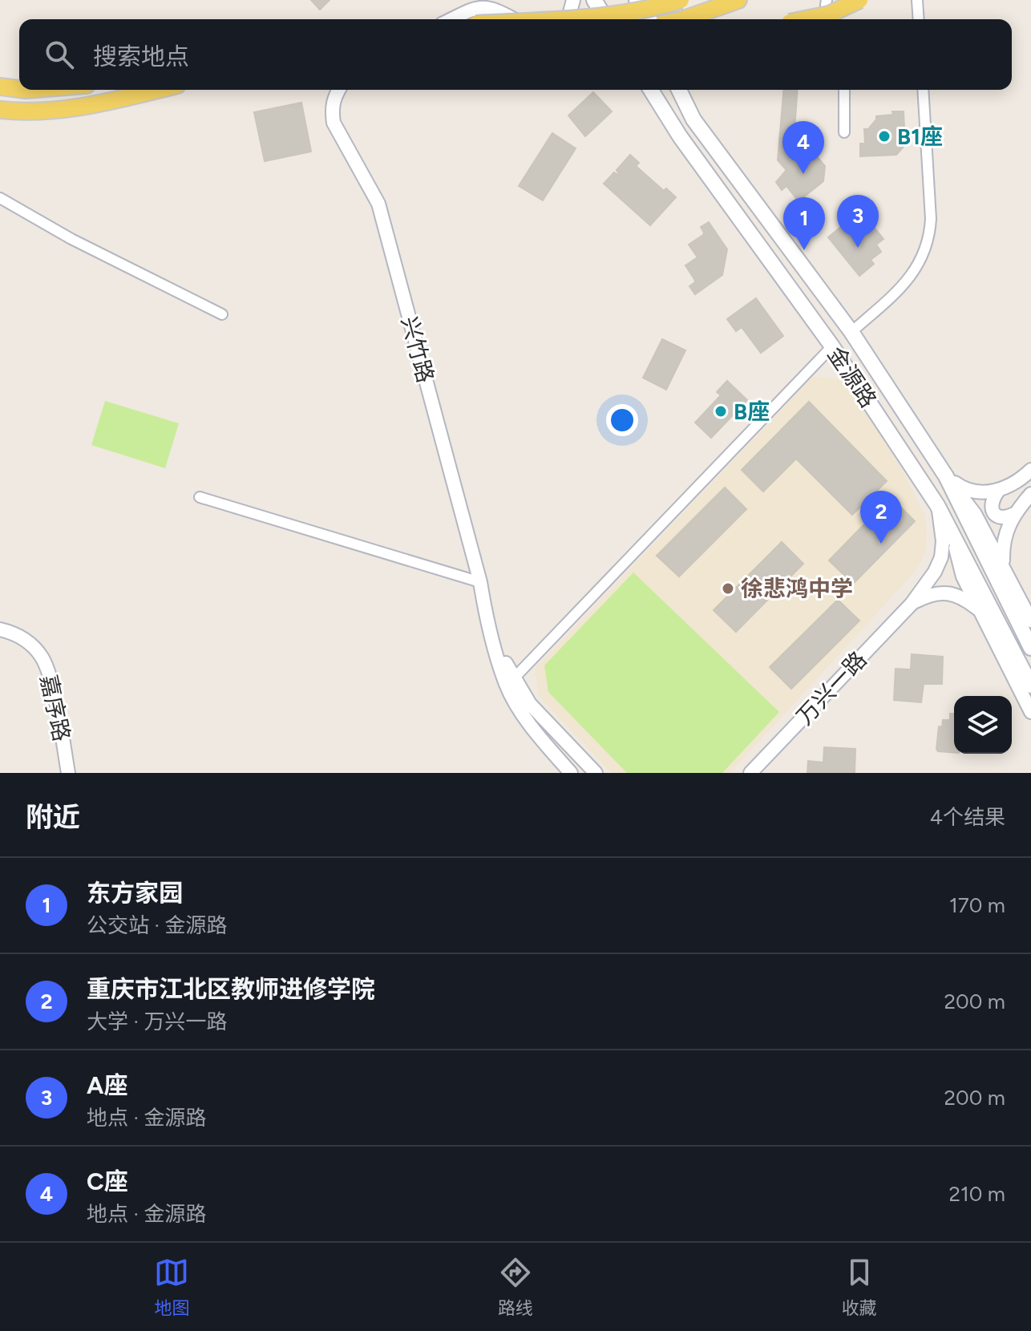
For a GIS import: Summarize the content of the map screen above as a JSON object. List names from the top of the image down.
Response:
{
  "streets": {
    "main road": ["金源路"],
    "street": ["兴竹路", "万兴一路", "嘉序路"]
  },
  "crossings": [
    ["金源路", "万兴一路"]
  ],
  "places": ["B1座", "B座", "徐悲鸿中学"],
  "page": {
    "search": "搜索地点",
    "pins": [
      "4",
      "3",
      "1",
      "2"
    ],
    "heading": ["附近", "4个结果"],
    "list": [
      {
        "mark": "1",
        "name": "东方家园",
        "note": "公交站 · 金源路",
        "value": "170 m"
      },
      {
        "mark": "2",
        "name": "重庆市江北区教师进修学院",
        "note": "大学 · 万兴一路",
        "value": "200 m"
      },
      {
        "mark": "3",
        "name": "A座",
        "note": "地点 · 金源路",
        "value": "200 m"
      },
      {
        "mark": "4",
        "name": "C座",
        "note": "地点 · 金源路",
        "value": "210 m"
      }
    ],
    "nav": ["地图", "路线", "收藏"]
  }
}
